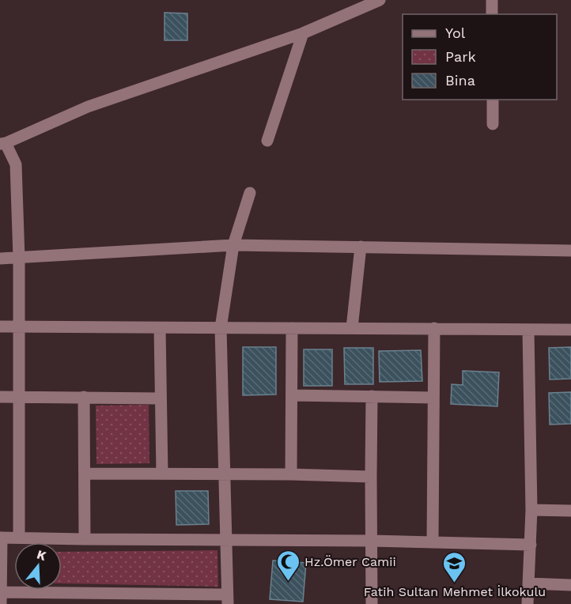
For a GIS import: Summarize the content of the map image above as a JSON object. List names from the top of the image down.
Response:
{
  "places": {
    "mosque": ["Hz.Ömer Camii"],
    "school or university": ["Fatih Sultan Mehmet İlkokulu"]
  },
  "legend": ["Yol", "Park", "Bina"],
  "north": "top"
}
